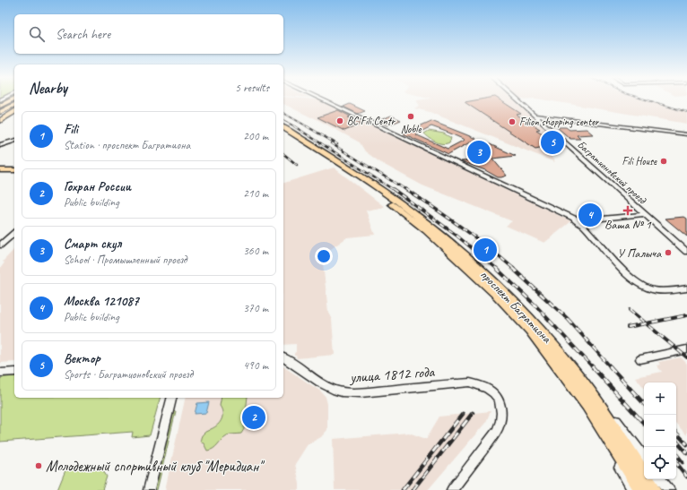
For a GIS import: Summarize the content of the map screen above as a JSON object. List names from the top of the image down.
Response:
{
  "streets": {
    "main road": ["проспект Багратиона"],
    "street": ["Багратионовский проезд", "улица 1812 года"]
  },
  "places": {
    "other": [
      "Noble",
      "BC Fili Centr",
      "Filion shopping center",
      "Fili House",
      "У Палыча",
      "Молодежный спортивный клуб \"Меридиан\""
    ],
    "health": ["Ваша № 1"]
  },
  "page": {
    "search": "Search here",
    "heading": ["Nearby", "5 results"],
    "list": [
      {
        "mark": "1",
        "name": "Fili",
        "note": "Station · проспект Багратиона",
        "value": "200 m"
      },
      {
        "mark": "2",
        "name": "Гохран России",
        "note": "Public building",
        "value": "210 m"
      },
      {
        "mark": "3",
        "name": "Смарт скул",
        "note": "School · Промышленный проезд",
        "value": "360 m"
      },
      {
        "mark": "4",
        "name": "Москва 121087",
        "note": "Public building",
        "value": "370 m"
      },
      {
        "mark": "5",
        "name": "Вектор",
        "note": "Sports · Багратионовский проезд",
        "value": "490 m"
      }
    ],
    "pins": [
      "5",
      "3",
      "4",
      "1",
      "2"
    ],
    "map_buttons": ["+", "−"]
  }
}
